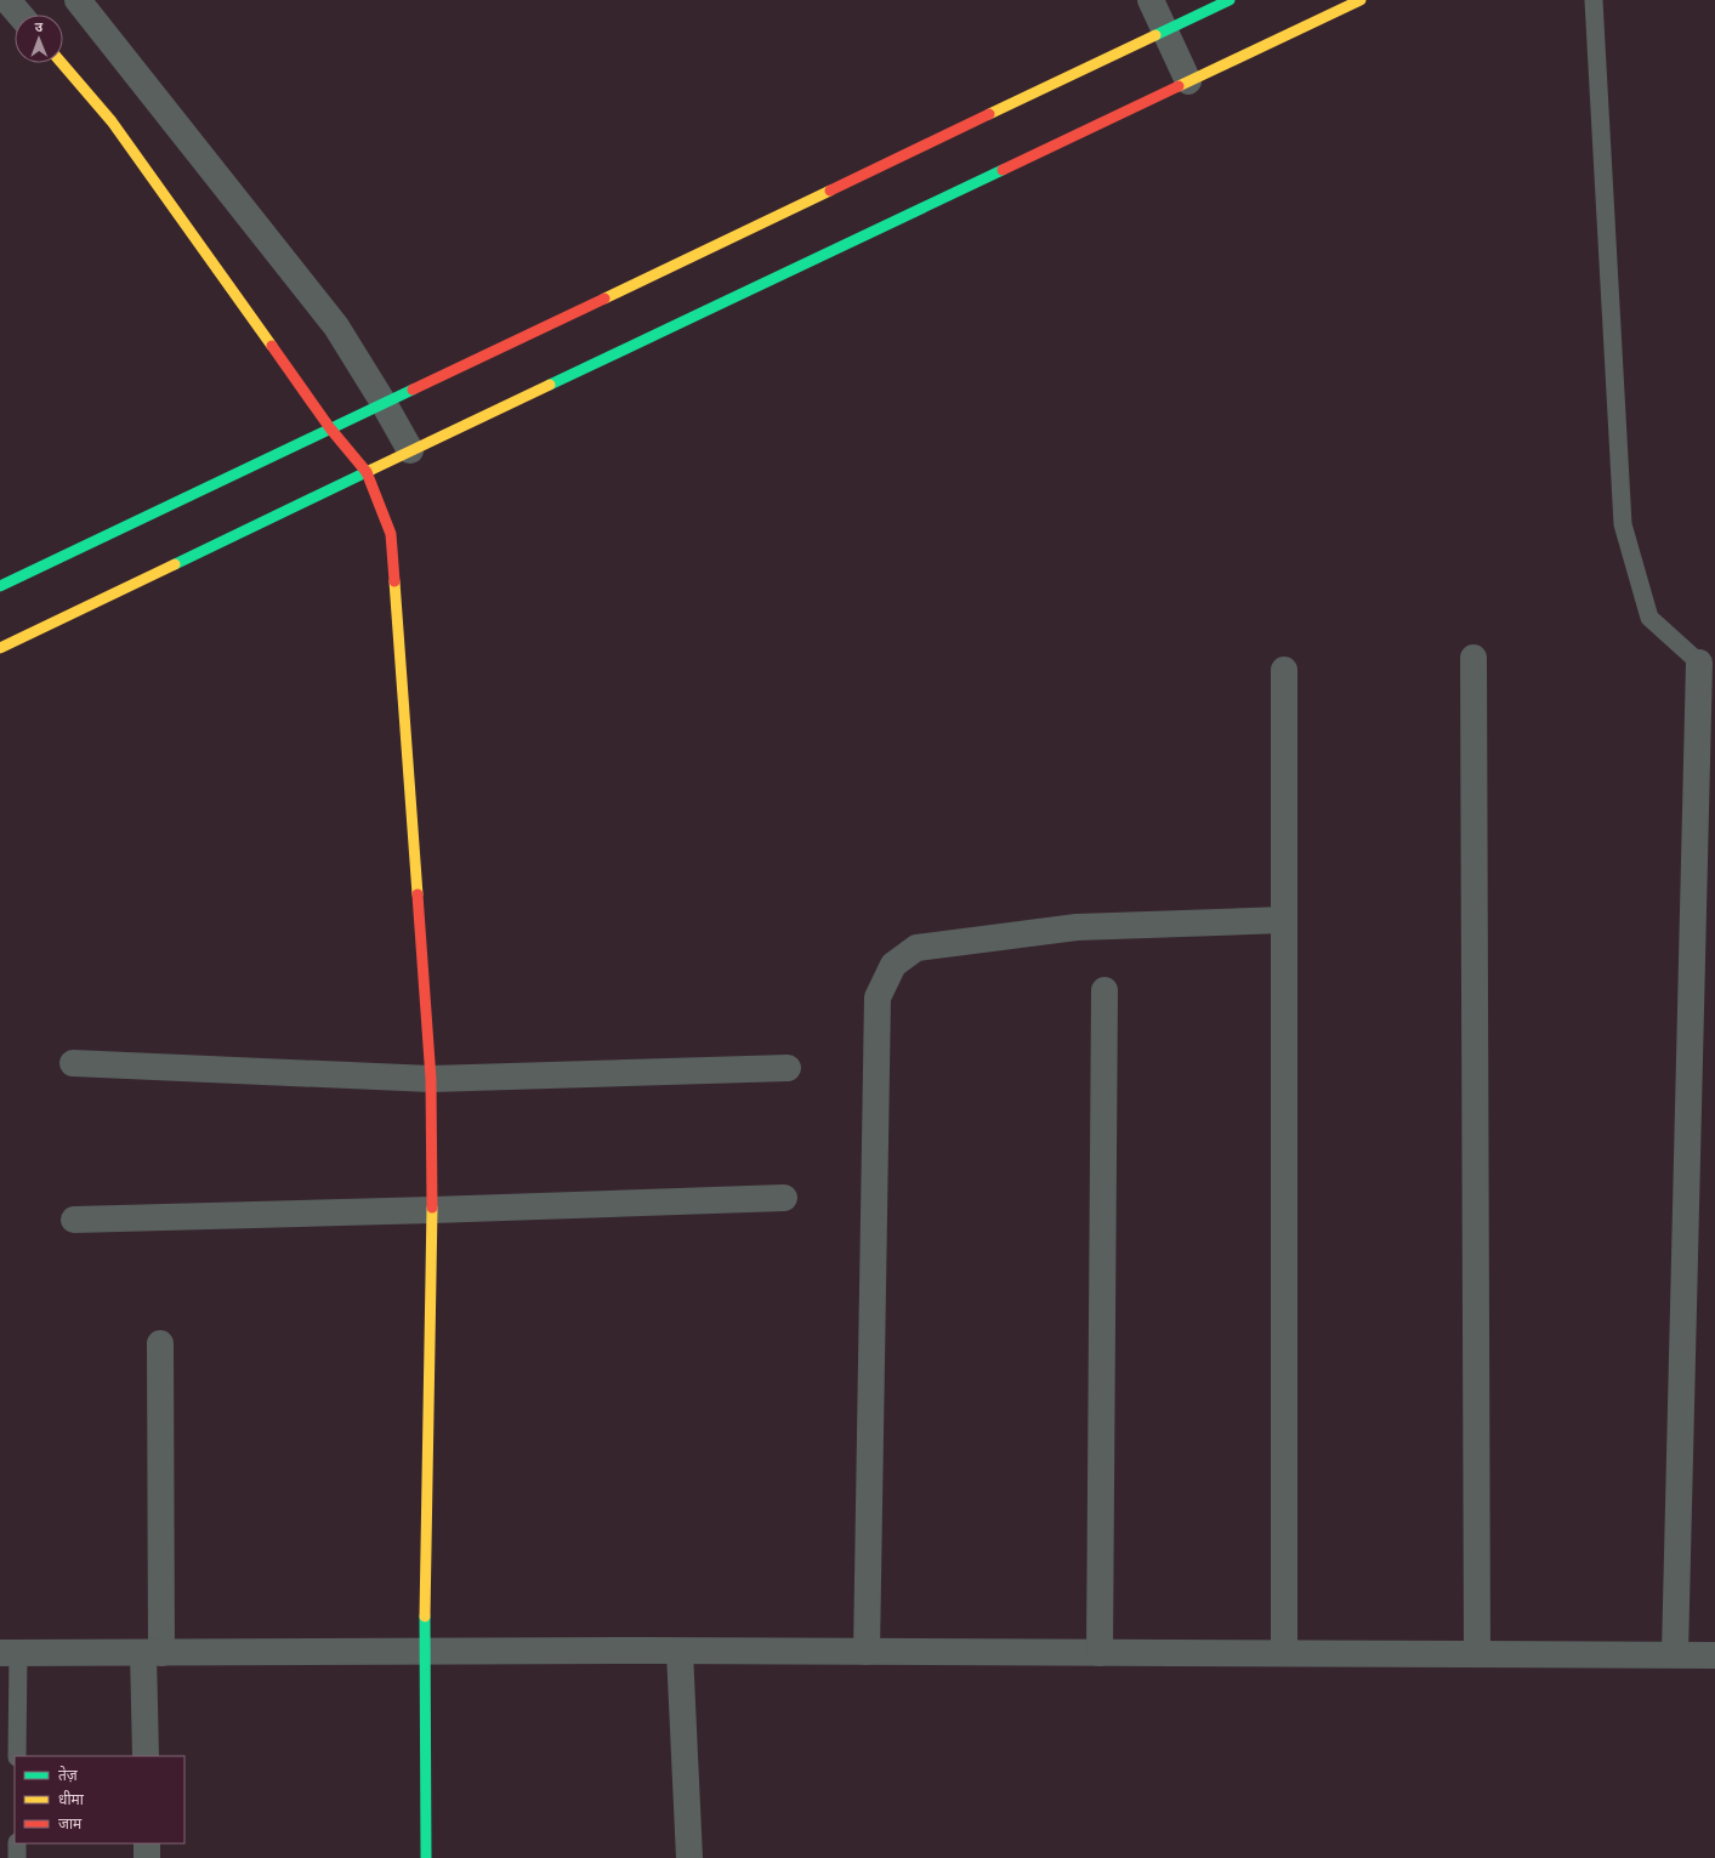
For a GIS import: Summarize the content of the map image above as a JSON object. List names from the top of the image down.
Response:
{
  "legend": ["तेज़", "धीमा", "जाम"],
  "north": "top"
}
